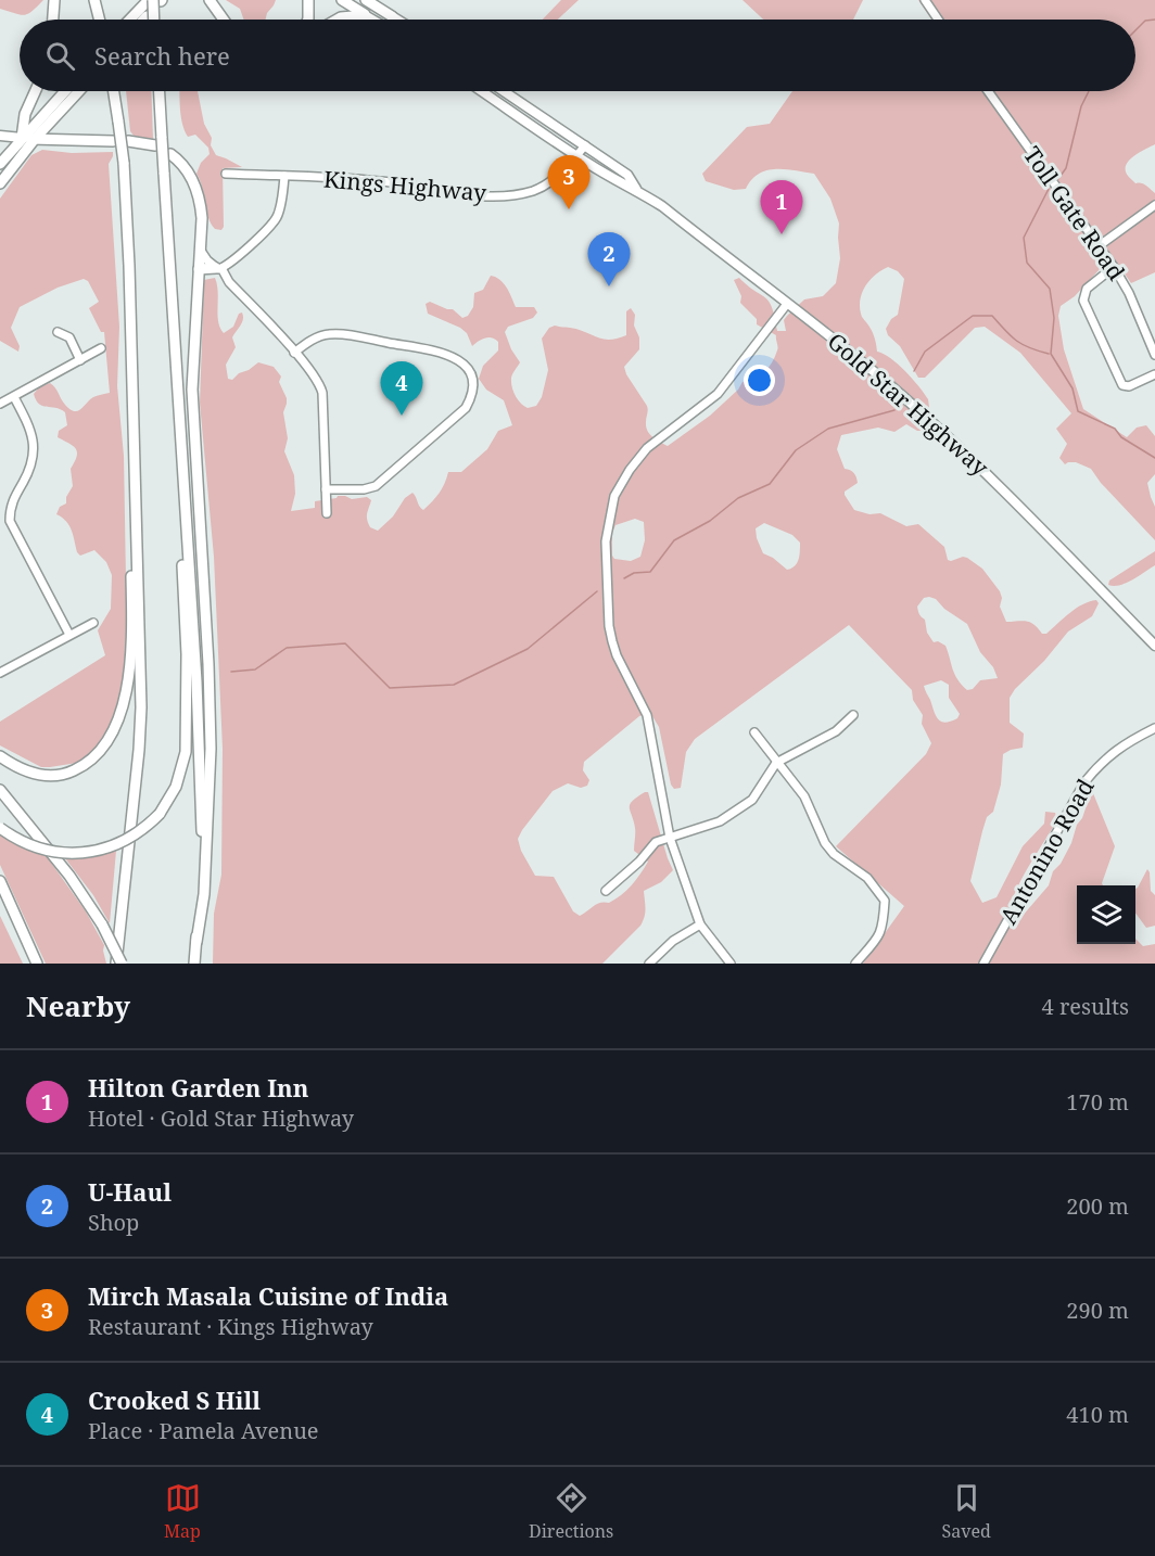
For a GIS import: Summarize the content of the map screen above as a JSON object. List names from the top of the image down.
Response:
{
  "streets": {
    "main road": ["Gold Star Highway"],
    "street": ["Kings Highway", "Toll Gate Road", "Antonino Road"]
  },
  "crossings": [
    ["Kings Highway", "Gold Star Highway"]
  ],
  "page": {
    "search": "Search here",
    "pins": [
      "3",
      "1",
      "2",
      "4"
    ],
    "heading": ["Nearby", "4 results"],
    "list": [
      {
        "mark": "1",
        "name": "Hilton Garden Inn",
        "note": "Hotel · Gold Star Highway",
        "value": "170 m"
      },
      {
        "mark": "2",
        "name": "U-Haul",
        "note": "Shop",
        "value": "200 m"
      },
      {
        "mark": "3",
        "name": "Mirch Masala Cuisine of India",
        "note": "Restaurant · Kings Highway",
        "value": "290 m"
      },
      {
        "mark": "4",
        "name": "Crooked S Hill",
        "note": "Place · Pamela Avenue",
        "value": "410 m"
      }
    ],
    "nav": ["Map", "Directions", "Saved"]
  }
}
